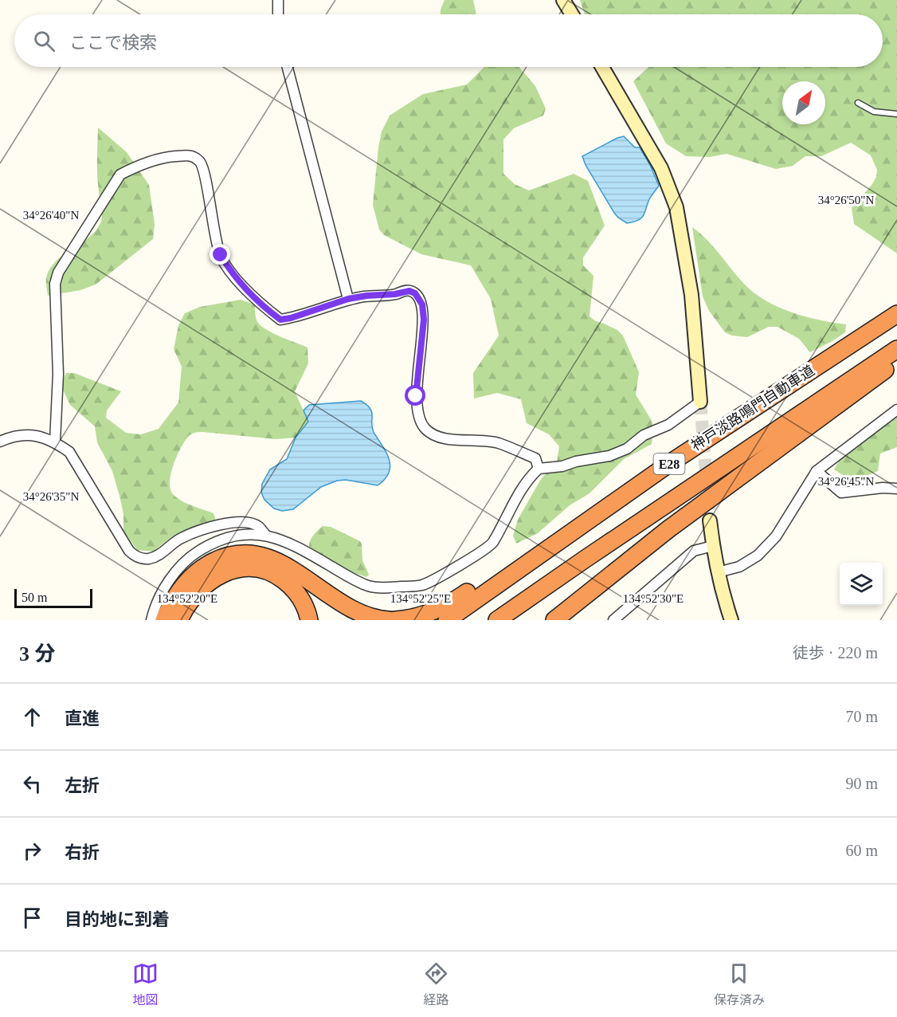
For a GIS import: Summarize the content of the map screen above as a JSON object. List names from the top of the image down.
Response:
{
  "streets": {
    "highway": ["神戸淡路鳴門自動車道", "E28"]
  },
  "scale_bar": "50 m",
  "north": "top right",
  "page": {
    "search": "ここで検索",
    "scale": "50 m",
    "heading": ["3 分", "徒歩 · 220 m"],
    "list": [
      ["直進", "70 m"],
      ["左折", "90 m"],
      ["右折", "60 m"],
      "目的地に到着"
    ],
    "nav": ["地図", "経路", "保存済み"]
  },
  "coordinates": [
    "34°26'50\"N",
    "34°26'40\"N",
    "34°26'45\"N",
    "34°26'35\"N",
    "134°52'20\"E",
    "134°52'25\"E",
    "134°52'30\"E"
  ]
}
